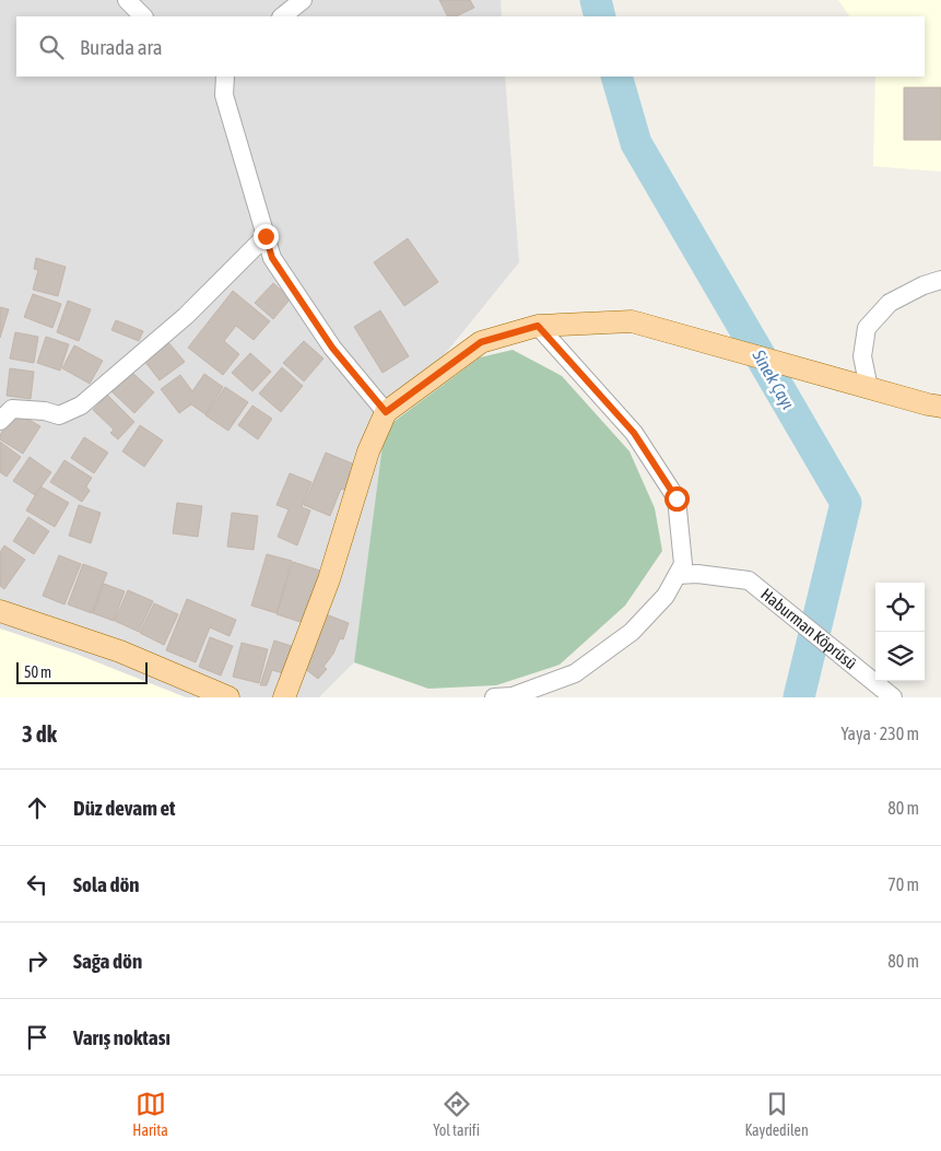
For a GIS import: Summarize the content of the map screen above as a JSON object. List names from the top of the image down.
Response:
{
  "streets": {
    "street": ["Haburman Köprüsü"]
  },
  "water": ["Sinek Çayı"],
  "scale_bar": "50 m",
  "page": {
    "search": "Burada ara",
    "scale": "50 m",
    "heading": ["3 dk", "Yaya · 230 m"],
    "list": [
      ["Düz devam et", "80 m"],
      ["Sola dön", "70 m"],
      ["Sağa dön", "80 m"],
      "Varış noktası"
    ],
    "nav": ["Harita", "Yol tarifi", "Kaydedilen"]
  }
}
